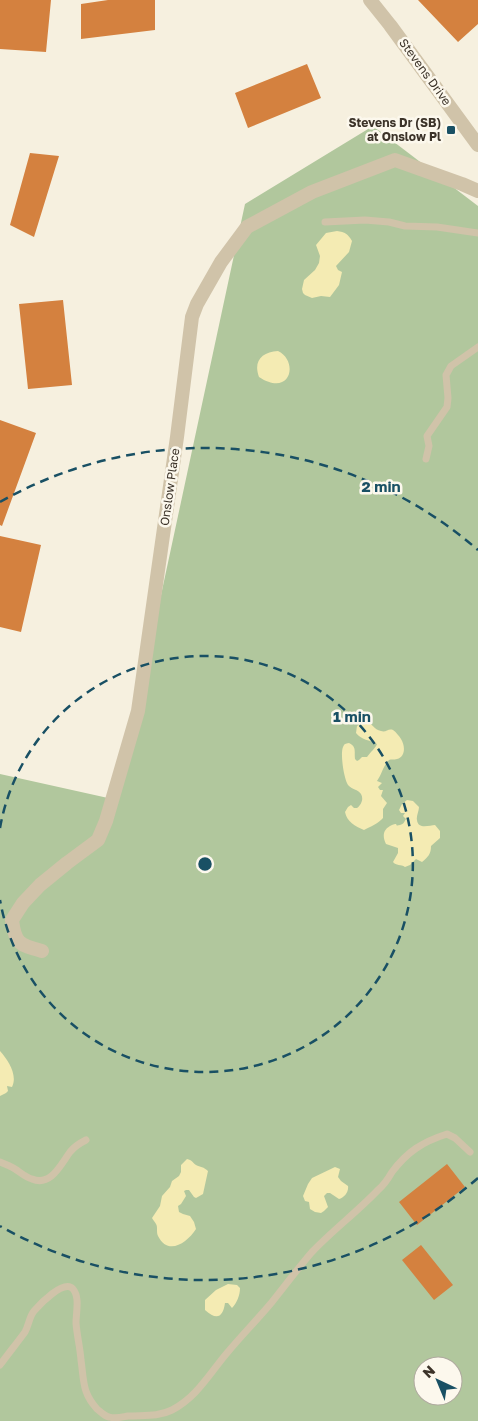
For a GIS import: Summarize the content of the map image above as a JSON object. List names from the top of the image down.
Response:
{
  "streets": {
    "street": ["Stevens Drive", "Onslow Place"]
  },
  "places": {
    "transit": ["Stevens Dr (SB) at Onslow Pl"]
  },
  "north": "top left",
  "rings": ["2 min", "1 min"]
}
